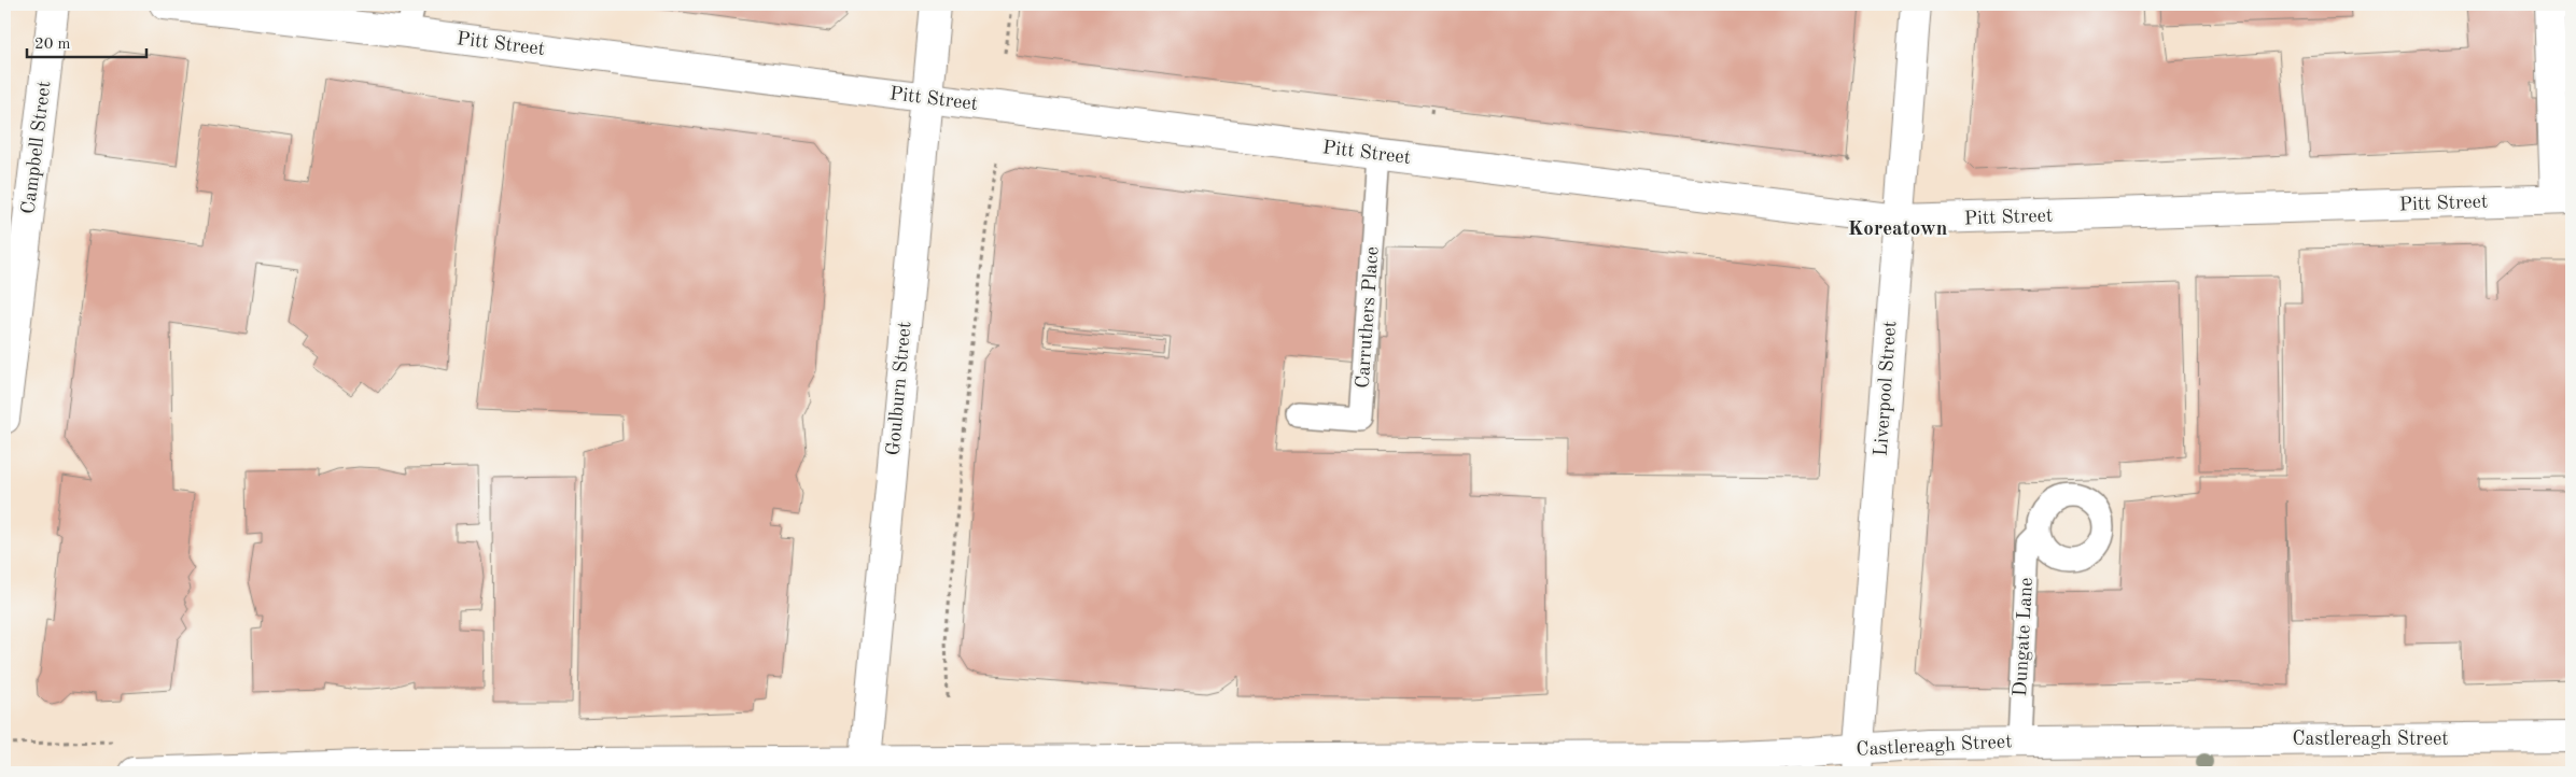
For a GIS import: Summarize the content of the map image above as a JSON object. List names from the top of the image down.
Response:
{
  "streets": {
    "street": [
      "Pitt Street",
      "Campbell Street",
      "Goulburn Street",
      "Liverpool Street",
      "Castlereagh Street"
    ],
    "lane": ["Carruthers Place", "Dungate Lane"]
  },
  "crossings": [
    ["Pitt Street", "Carruthers Place"],
    ["Pitt Street", "Goulburn Street"],
    ["Pitt Street", "Liverpool Street"],
    ["Goulburn Street", "Castlereagh Street"],
    ["Liverpool Street", "Castlereagh Street"],
    ["Dungate Lane", "Castlereagh Street"]
  ],
  "districts": ["Koreatown"],
  "scale_bar": "20 m"
}
